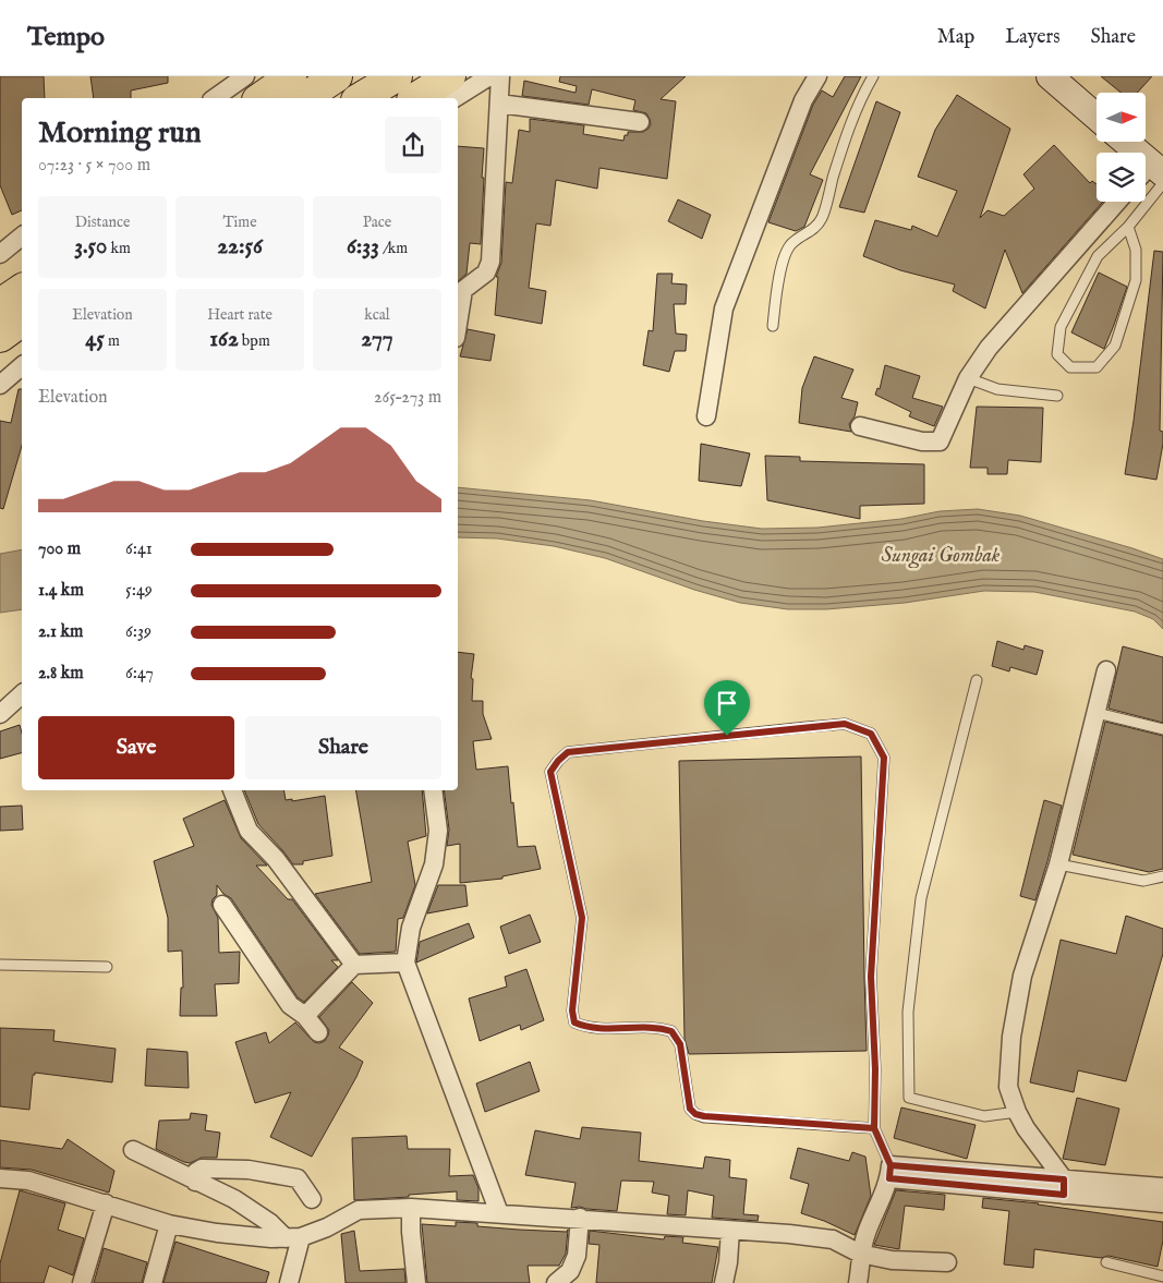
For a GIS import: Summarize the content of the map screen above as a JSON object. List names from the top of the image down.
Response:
{
  "water": ["Sungai Gombak"],
  "north": "right",
  "page": {
    "header": "Tempo",
    "nav": ["Map", "Layers", "Share"],
    "heading": ["Morning run", "07:23 · 5 × 700 m"],
    "stats": [
      ["Distance", "3.50 km"],
      ["Time", "22:56"],
      ["Pace", "6:33 /km"],
      ["Elevation", "45 m"],
      ["Heart rate", "162 bpm"],
      ["kcal", "277"]
    ],
    "chart": ["Elevation", "265–273 m"],
    "list": [
      {
        "name": "700 m",
        "note": "6:41"
      },
      {
        "name": "1.4 km",
        "note": "5:49"
      },
      {
        "name": "2.1 km",
        "note": "6:39"
      },
      {
        "name": "2.8 km",
        "note": "6:47"
      }
    ],
    "buttons": ["Save", "Share"]
  }
}
